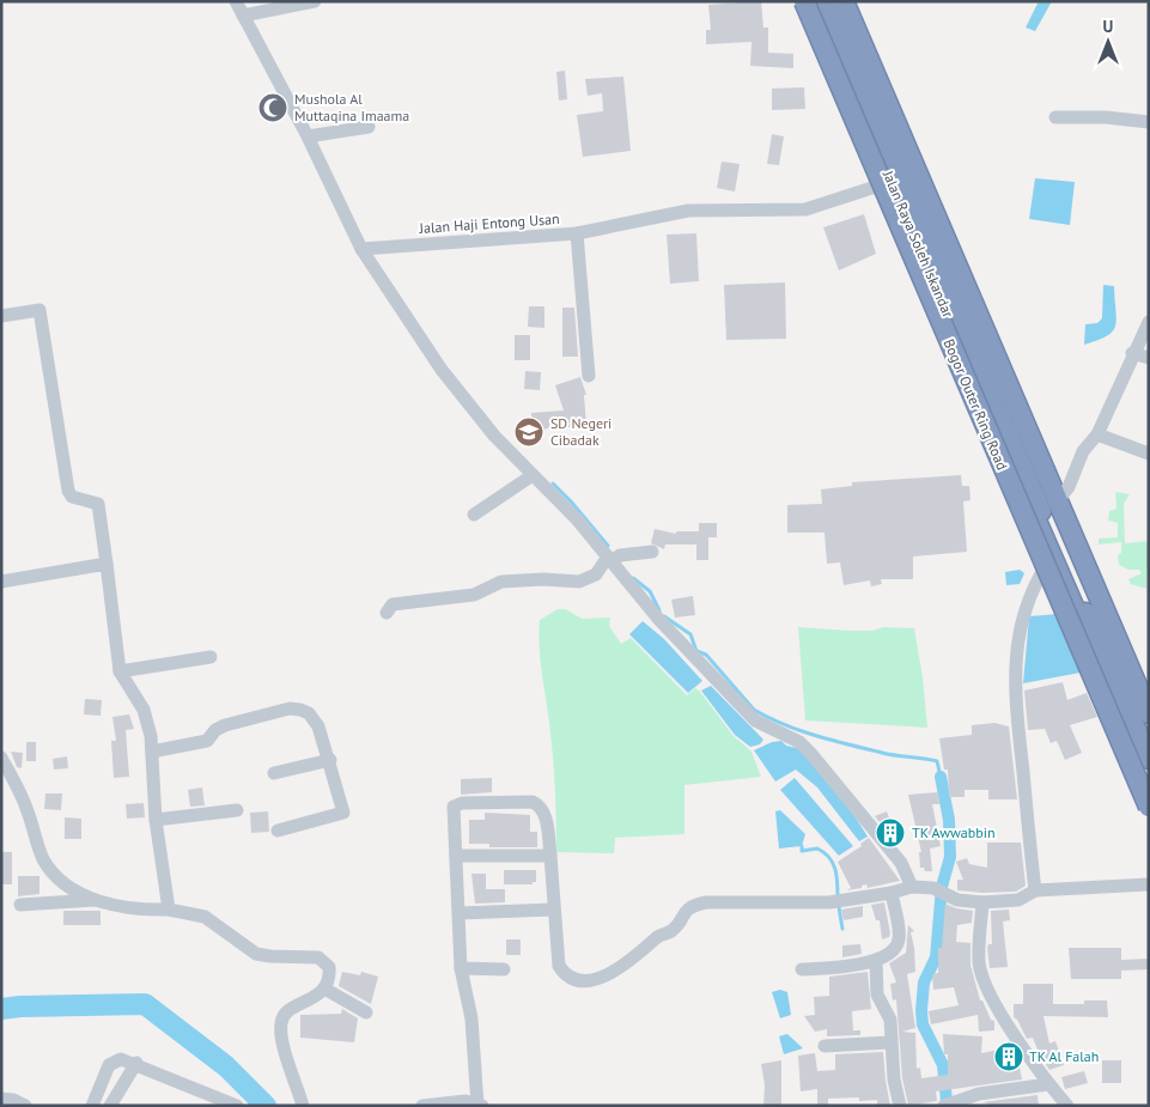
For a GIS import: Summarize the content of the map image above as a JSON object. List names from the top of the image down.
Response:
{
  "streets": {
    "highway": ["Jalan Raya Soleh Iskandar", "Bogor Outer Ring Road"],
    "street": ["Jalan Haji Entong Usan"]
  },
  "crossings": [
    ["Jalan Haji Entong Usan", "Jalan Raya Soleh Iskandar"]
  ],
  "places": {
    "mosque": ["Mushola Al Muttaqina Imaama"],
    "school or university": ["SD Negeri Cibadak"],
    "building": ["TK Awwabbin", "TK Al Falah"]
  },
  "north": "top"
}
